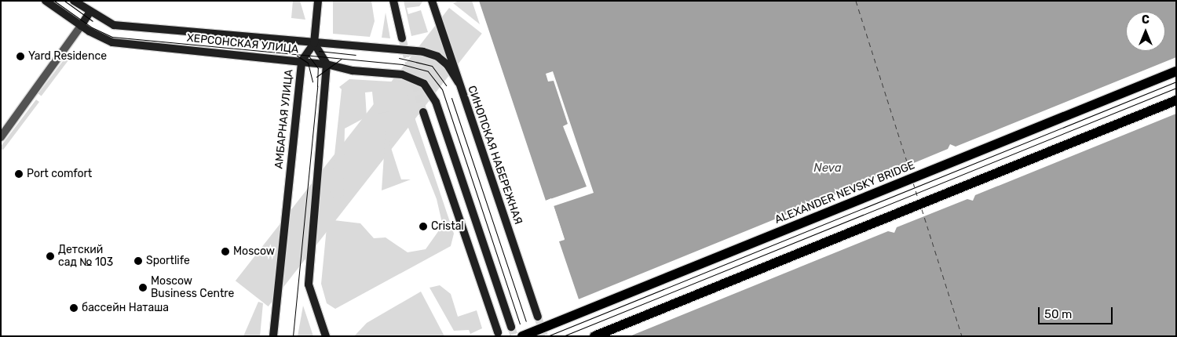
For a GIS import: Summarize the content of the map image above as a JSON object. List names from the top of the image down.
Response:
{
  "streets": {
    "main road": [
      "ХЕРСОНСКАЯ УЛИЦА",
      "АМБАРНАЯ УЛИЦА",
      "СИНОПСКАЯ НАБЕРЕЖНАЯ",
      "ALEXANDER NEVSKY BRIDGE"
    ]
  },
  "crossings": [
    ["ХЕРСОНСКАЯ УЛИЦА", "АМБАРНАЯ УЛИЦА"],
    ["ХЕРСОНСКАЯ УЛИЦА", "СИНОПСКАЯ НАБЕРЕЖНАЯ"]
  ],
  "water": ["Neva"],
  "places": [
    "Yard Residence",
    "Port comfort",
    "Cristal",
    "Moscow",
    "Детский сад № 103",
    "Sportlife",
    "Moscow Business Centre",
    "бассейн Наташа"
  ],
  "scale_bar": "50 m",
  "north": "top"
}
